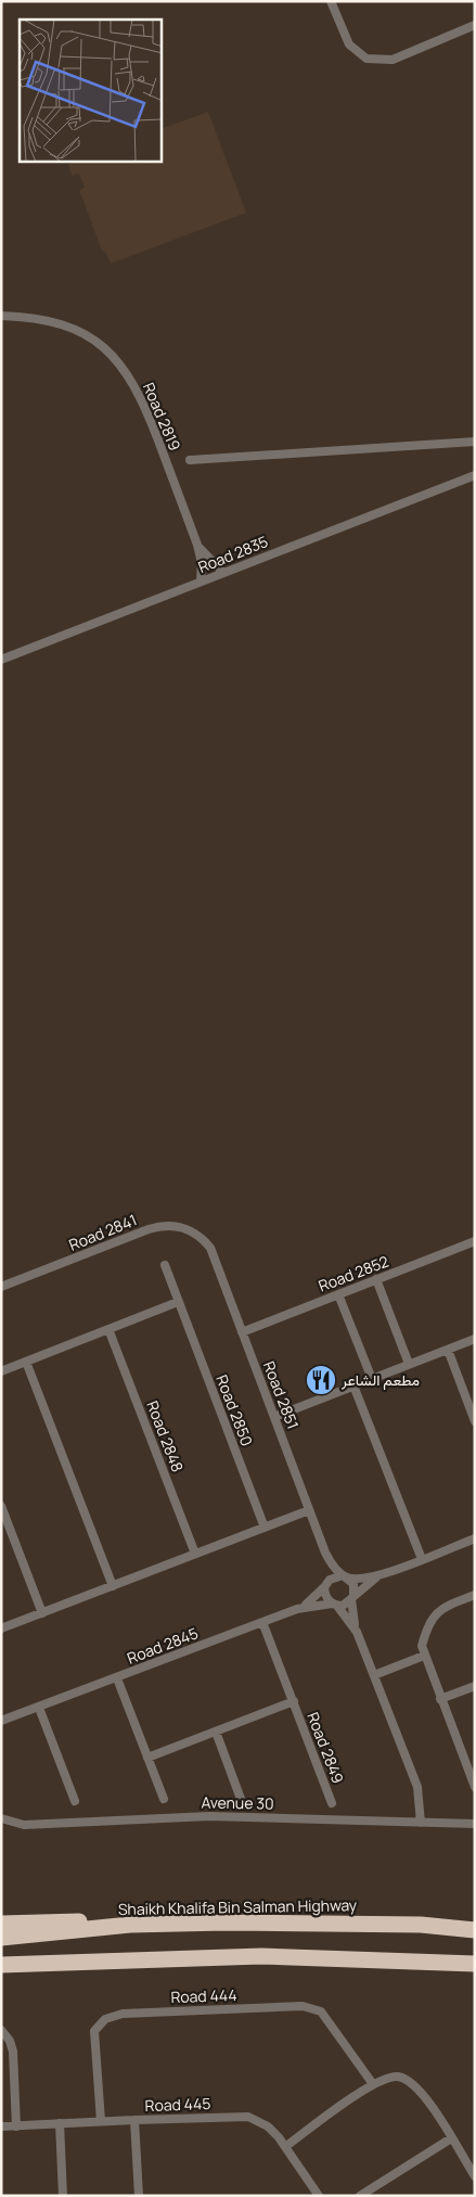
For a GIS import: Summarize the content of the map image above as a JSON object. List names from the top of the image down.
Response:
{
  "streets": {
    "highway": ["Shaikh Khalifa Bin Salman Highway"],
    "street": [
      "Road 2819",
      "Road 2835",
      "Road 2841",
      "Road 2852",
      "Road 2851",
      "Road 2850",
      "Road 2848",
      "Road 2845",
      "Road 2849",
      "Avenue 30",
      "Road 444",
      "Road 445"
    ]
  },
  "crossings": [
    ["Road 2819", "Road 2835"],
    ["Road 2841", "Road 2851"],
    ["Road 2852", "Road 2851"],
    ["Road 2851", "Road 2845"],
    ["Road 2845", "Road 2849"],
    ["Road 444", "Road 445"]
  ],
  "places": {
    "restaurant": ["مطعم الشاعر"]
  }
}
